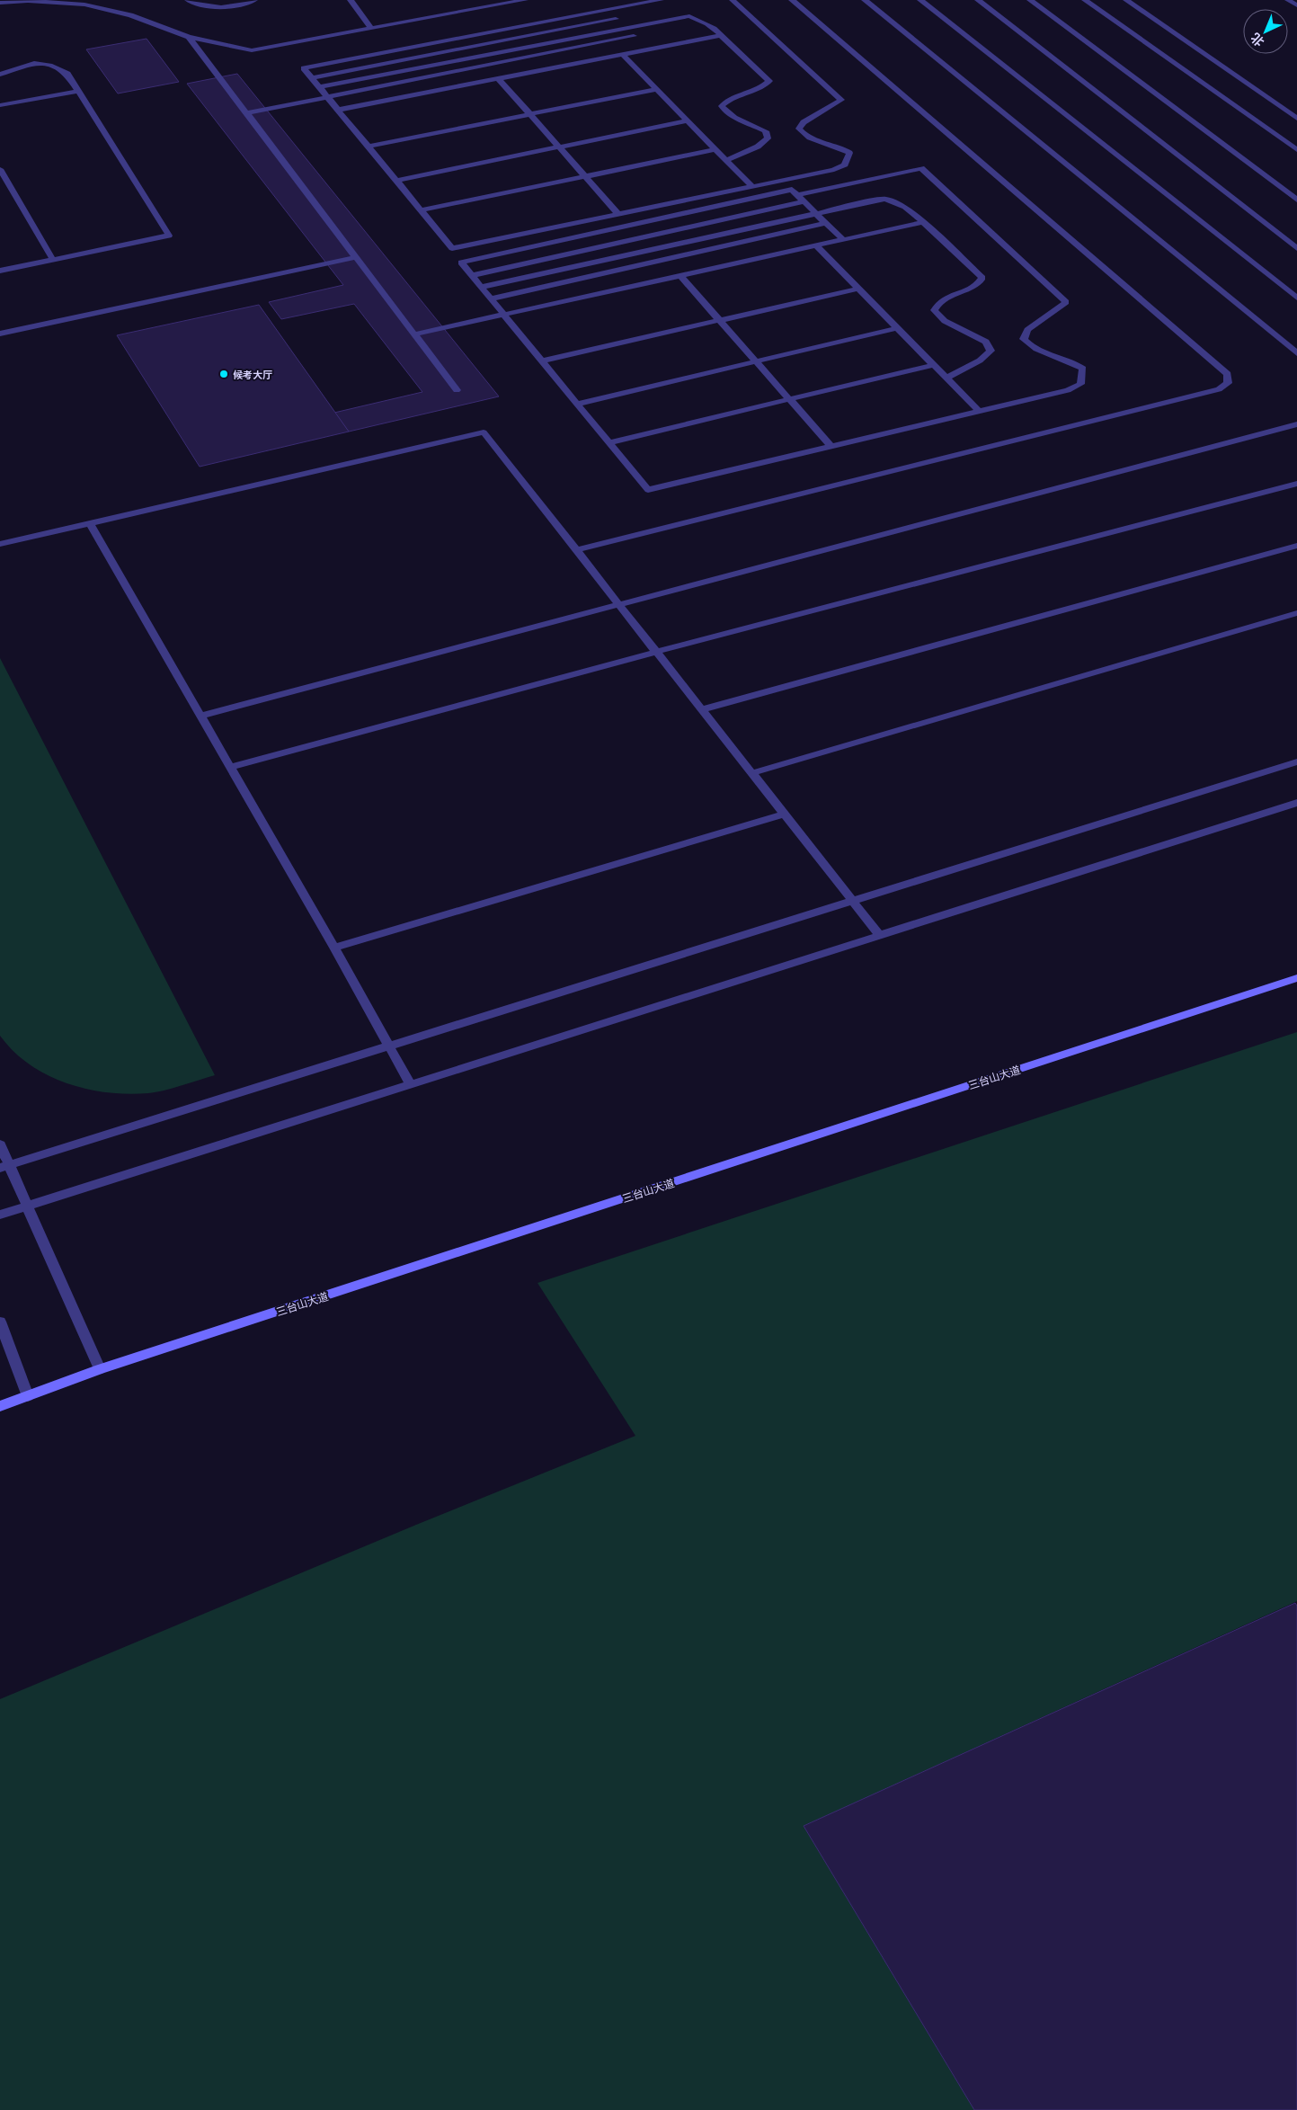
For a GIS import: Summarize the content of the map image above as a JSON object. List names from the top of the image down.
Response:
{
  "streets": {
    "main road": ["三台山大道"]
  },
  "places": ["候考大厅"],
  "north": "bottom left"
}
